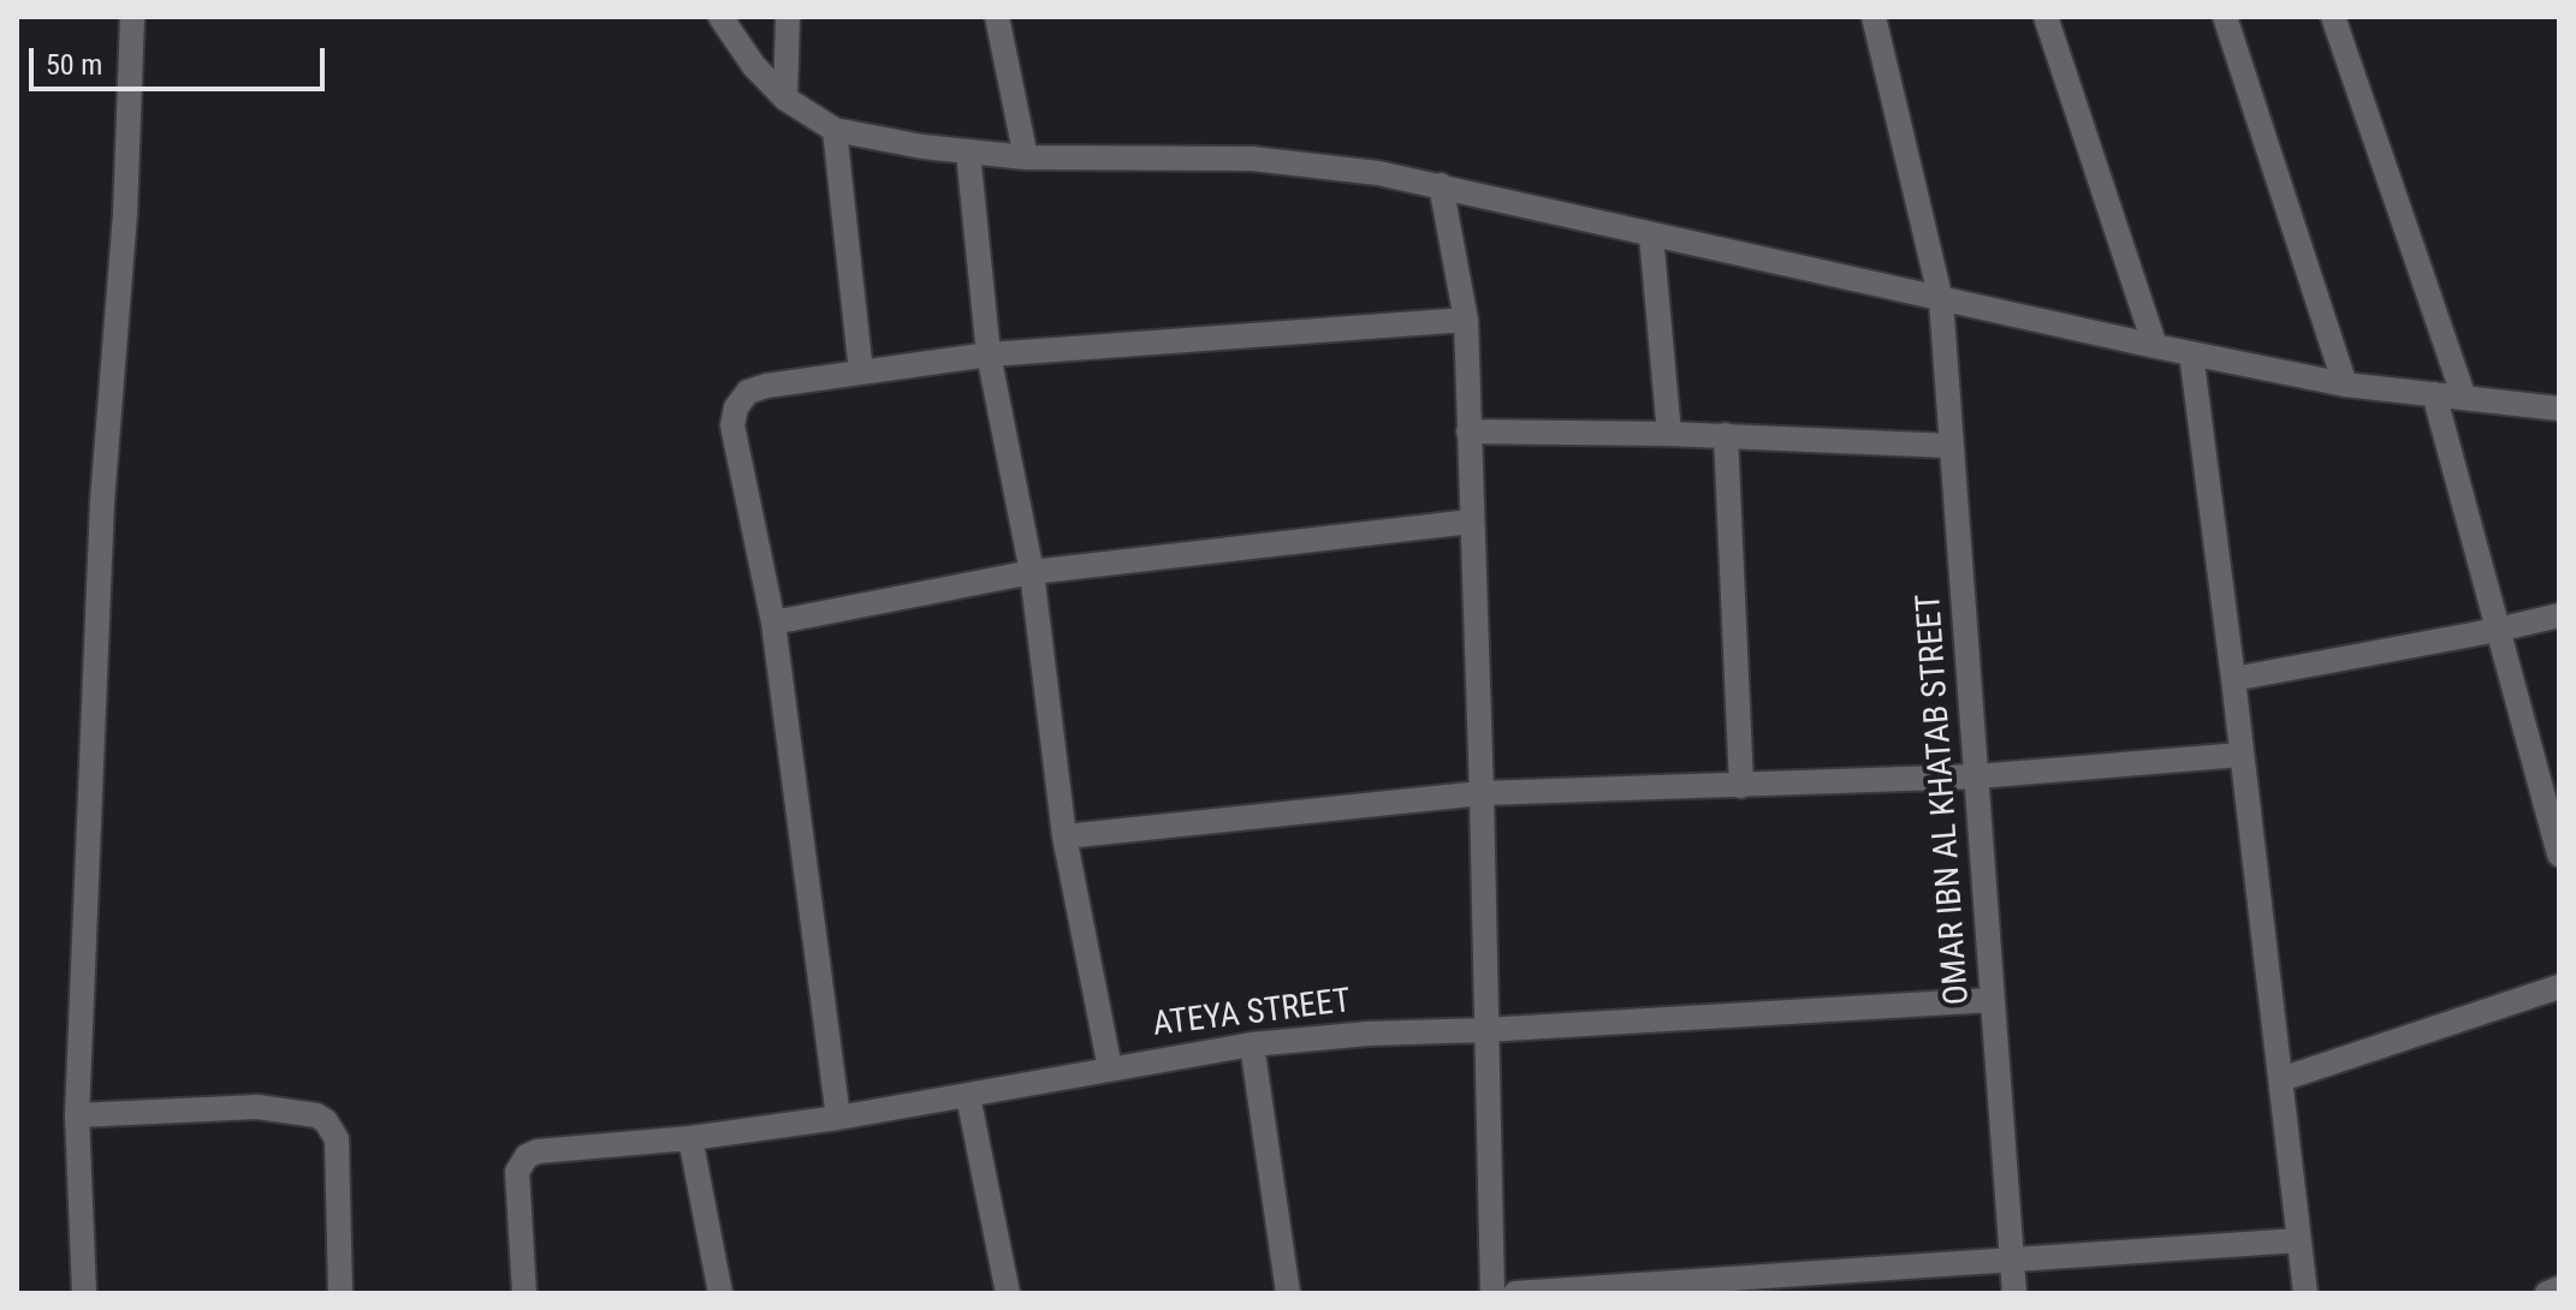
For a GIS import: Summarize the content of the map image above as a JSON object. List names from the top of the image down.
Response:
{
  "streets": {
    "street": ["OMAR IBN AL KHATAB STREET", "ATEYA STREET"]
  },
  "crossings": [
    ["OMAR IBN AL KHATAB STREET", "ATEYA STREET"]
  ],
  "scale_bar": "50 m"
}
